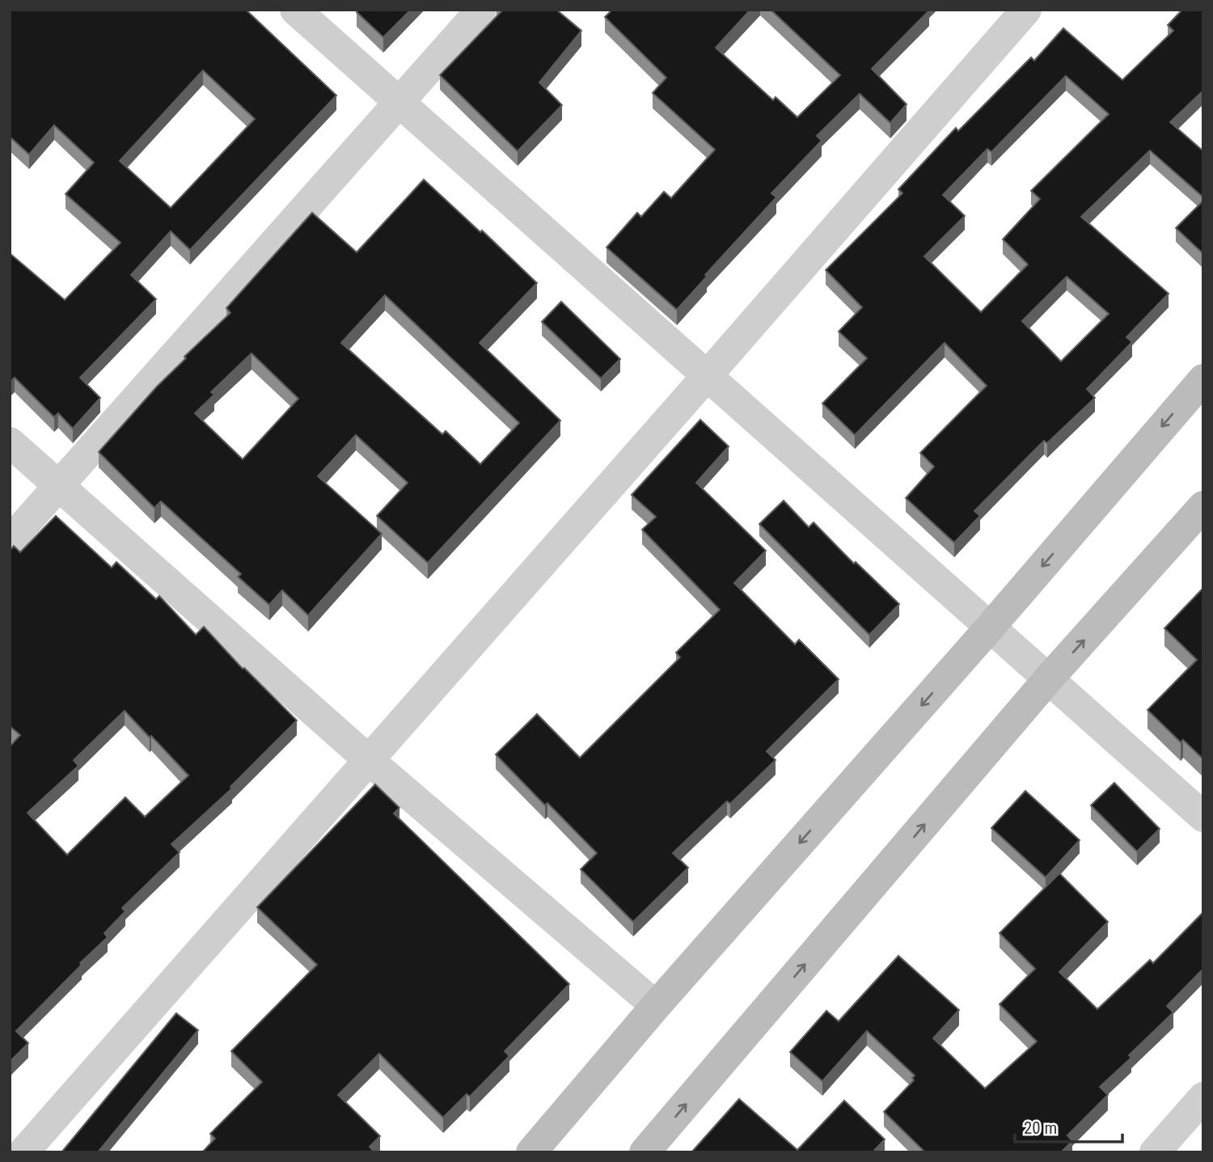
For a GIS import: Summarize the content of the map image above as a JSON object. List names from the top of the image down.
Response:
{
  "scale_bar": "20 m"
}
